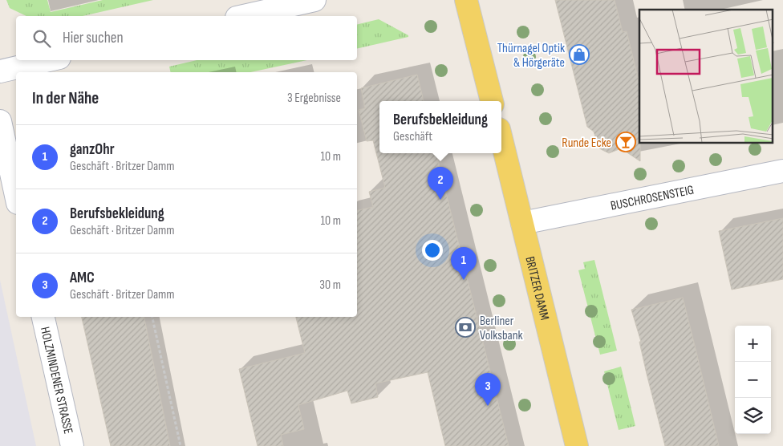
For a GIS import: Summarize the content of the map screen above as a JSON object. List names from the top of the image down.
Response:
{
  "streets": {
    "main road": ["BRITZER DAMM"],
    "street": ["BUSCHROSENSTEIG", "HOLZMINDENER STRASSE"]
  },
  "crossings": [
    ["BUSCHROSENSTEIG", "BRITZER DAMM"]
  ],
  "places": {
    "shop": ["Thürnagel Optik & Hörgeräte"],
    "bar": ["Runde Ecke"],
    "bank": ["Berliner Volksbank"]
  },
  "page": {
    "search": "Hier suchen",
    "heading": ["In der Nähe", "3 Ergebnisse"],
    "popup": ["Berufsbekleidung", "Geschäft"],
    "list": [
      {
        "mark": "1",
        "name": "ganzOhr",
        "note": "Geschäft · Britzer Damm",
        "value": "10 m"
      },
      {
        "mark": "2",
        "name": "Berufsbekleidung",
        "note": "Geschäft · Britzer Damm",
        "value": "10 m"
      },
      {
        "mark": "3",
        "name": "AMC",
        "note": "Geschäft · Britzer Damm",
        "value": "30 m"
      }
    ],
    "pins": ["2", "1", "3"],
    "map_buttons": ["+", "−"]
  }
}
